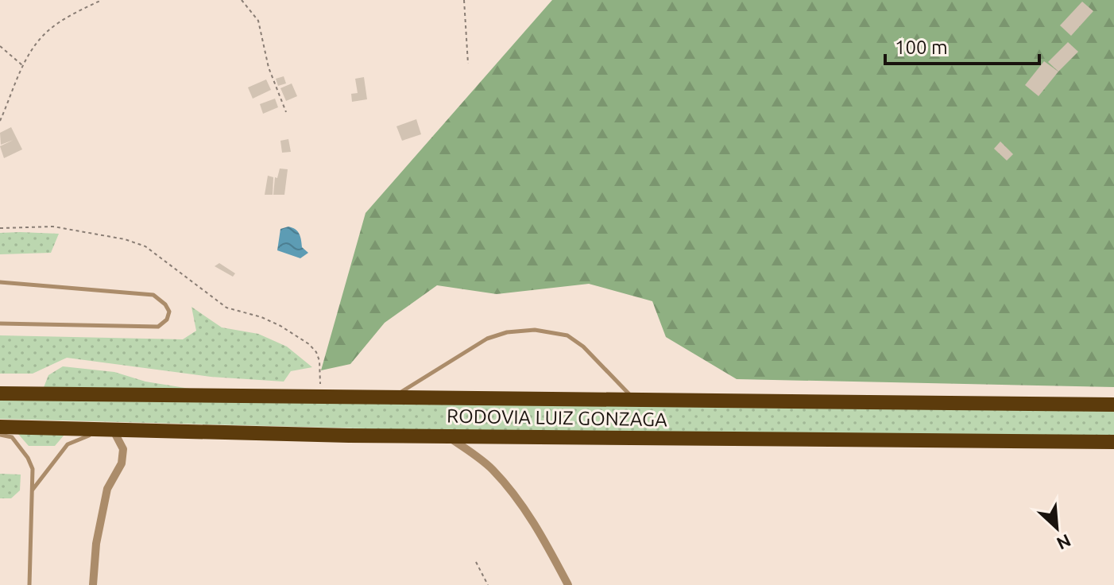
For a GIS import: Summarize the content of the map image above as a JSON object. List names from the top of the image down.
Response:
{
  "streets": {
    "highway": ["RODOVIA LUIZ GONZAGA"]
  },
  "scale_bar": "100 m",
  "north": "bottom right"
}
